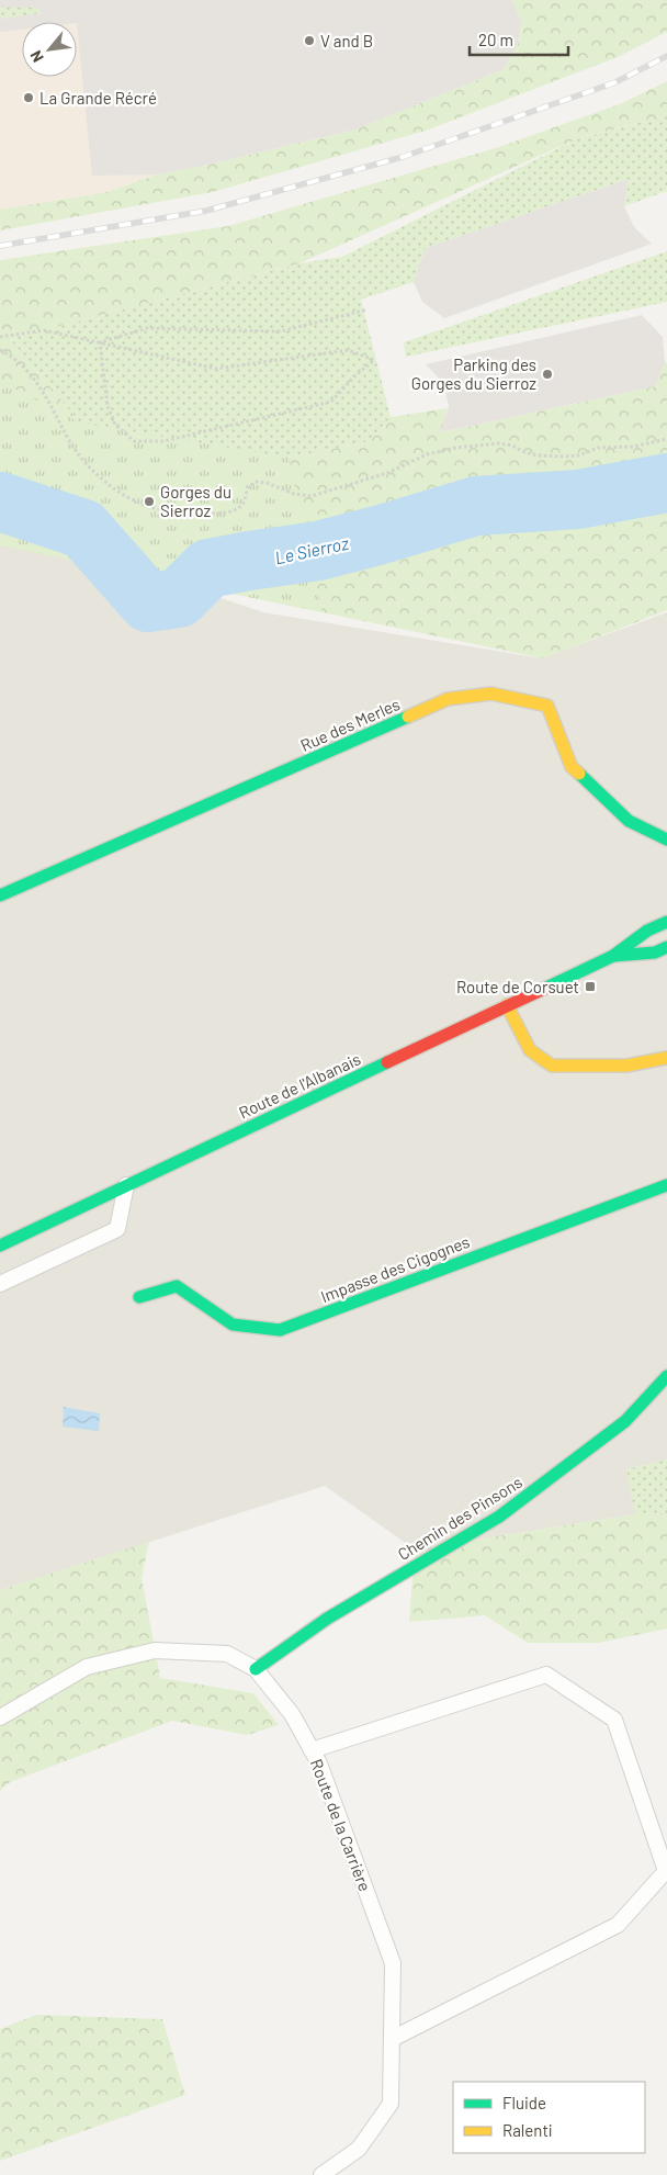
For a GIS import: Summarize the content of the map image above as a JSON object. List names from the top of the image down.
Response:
{
  "streets": {
    "street": [
      "Rue des Merles",
      "Route de l'Albanais",
      "Impasse des Cigognes",
      "Chemin des Pinsons"
    ],
    "lane": ["Route de la Carrière"]
  },
  "crossings": [
    ["Chemin des Pinsons", "Route de la Carrière"]
  ],
  "water": ["Le Sierroz"],
  "places": {
    "other": [
      "V and B",
      "La Grande Récré",
      "Parking des Gorges du Sierroz",
      "Gorges du Sierroz"
    ],
    "transit": ["Route de Corsuet"]
  },
  "legend": ["Fluide", "Ralenti"],
  "scale_bar": "20 m",
  "north": "bottom left"
}
